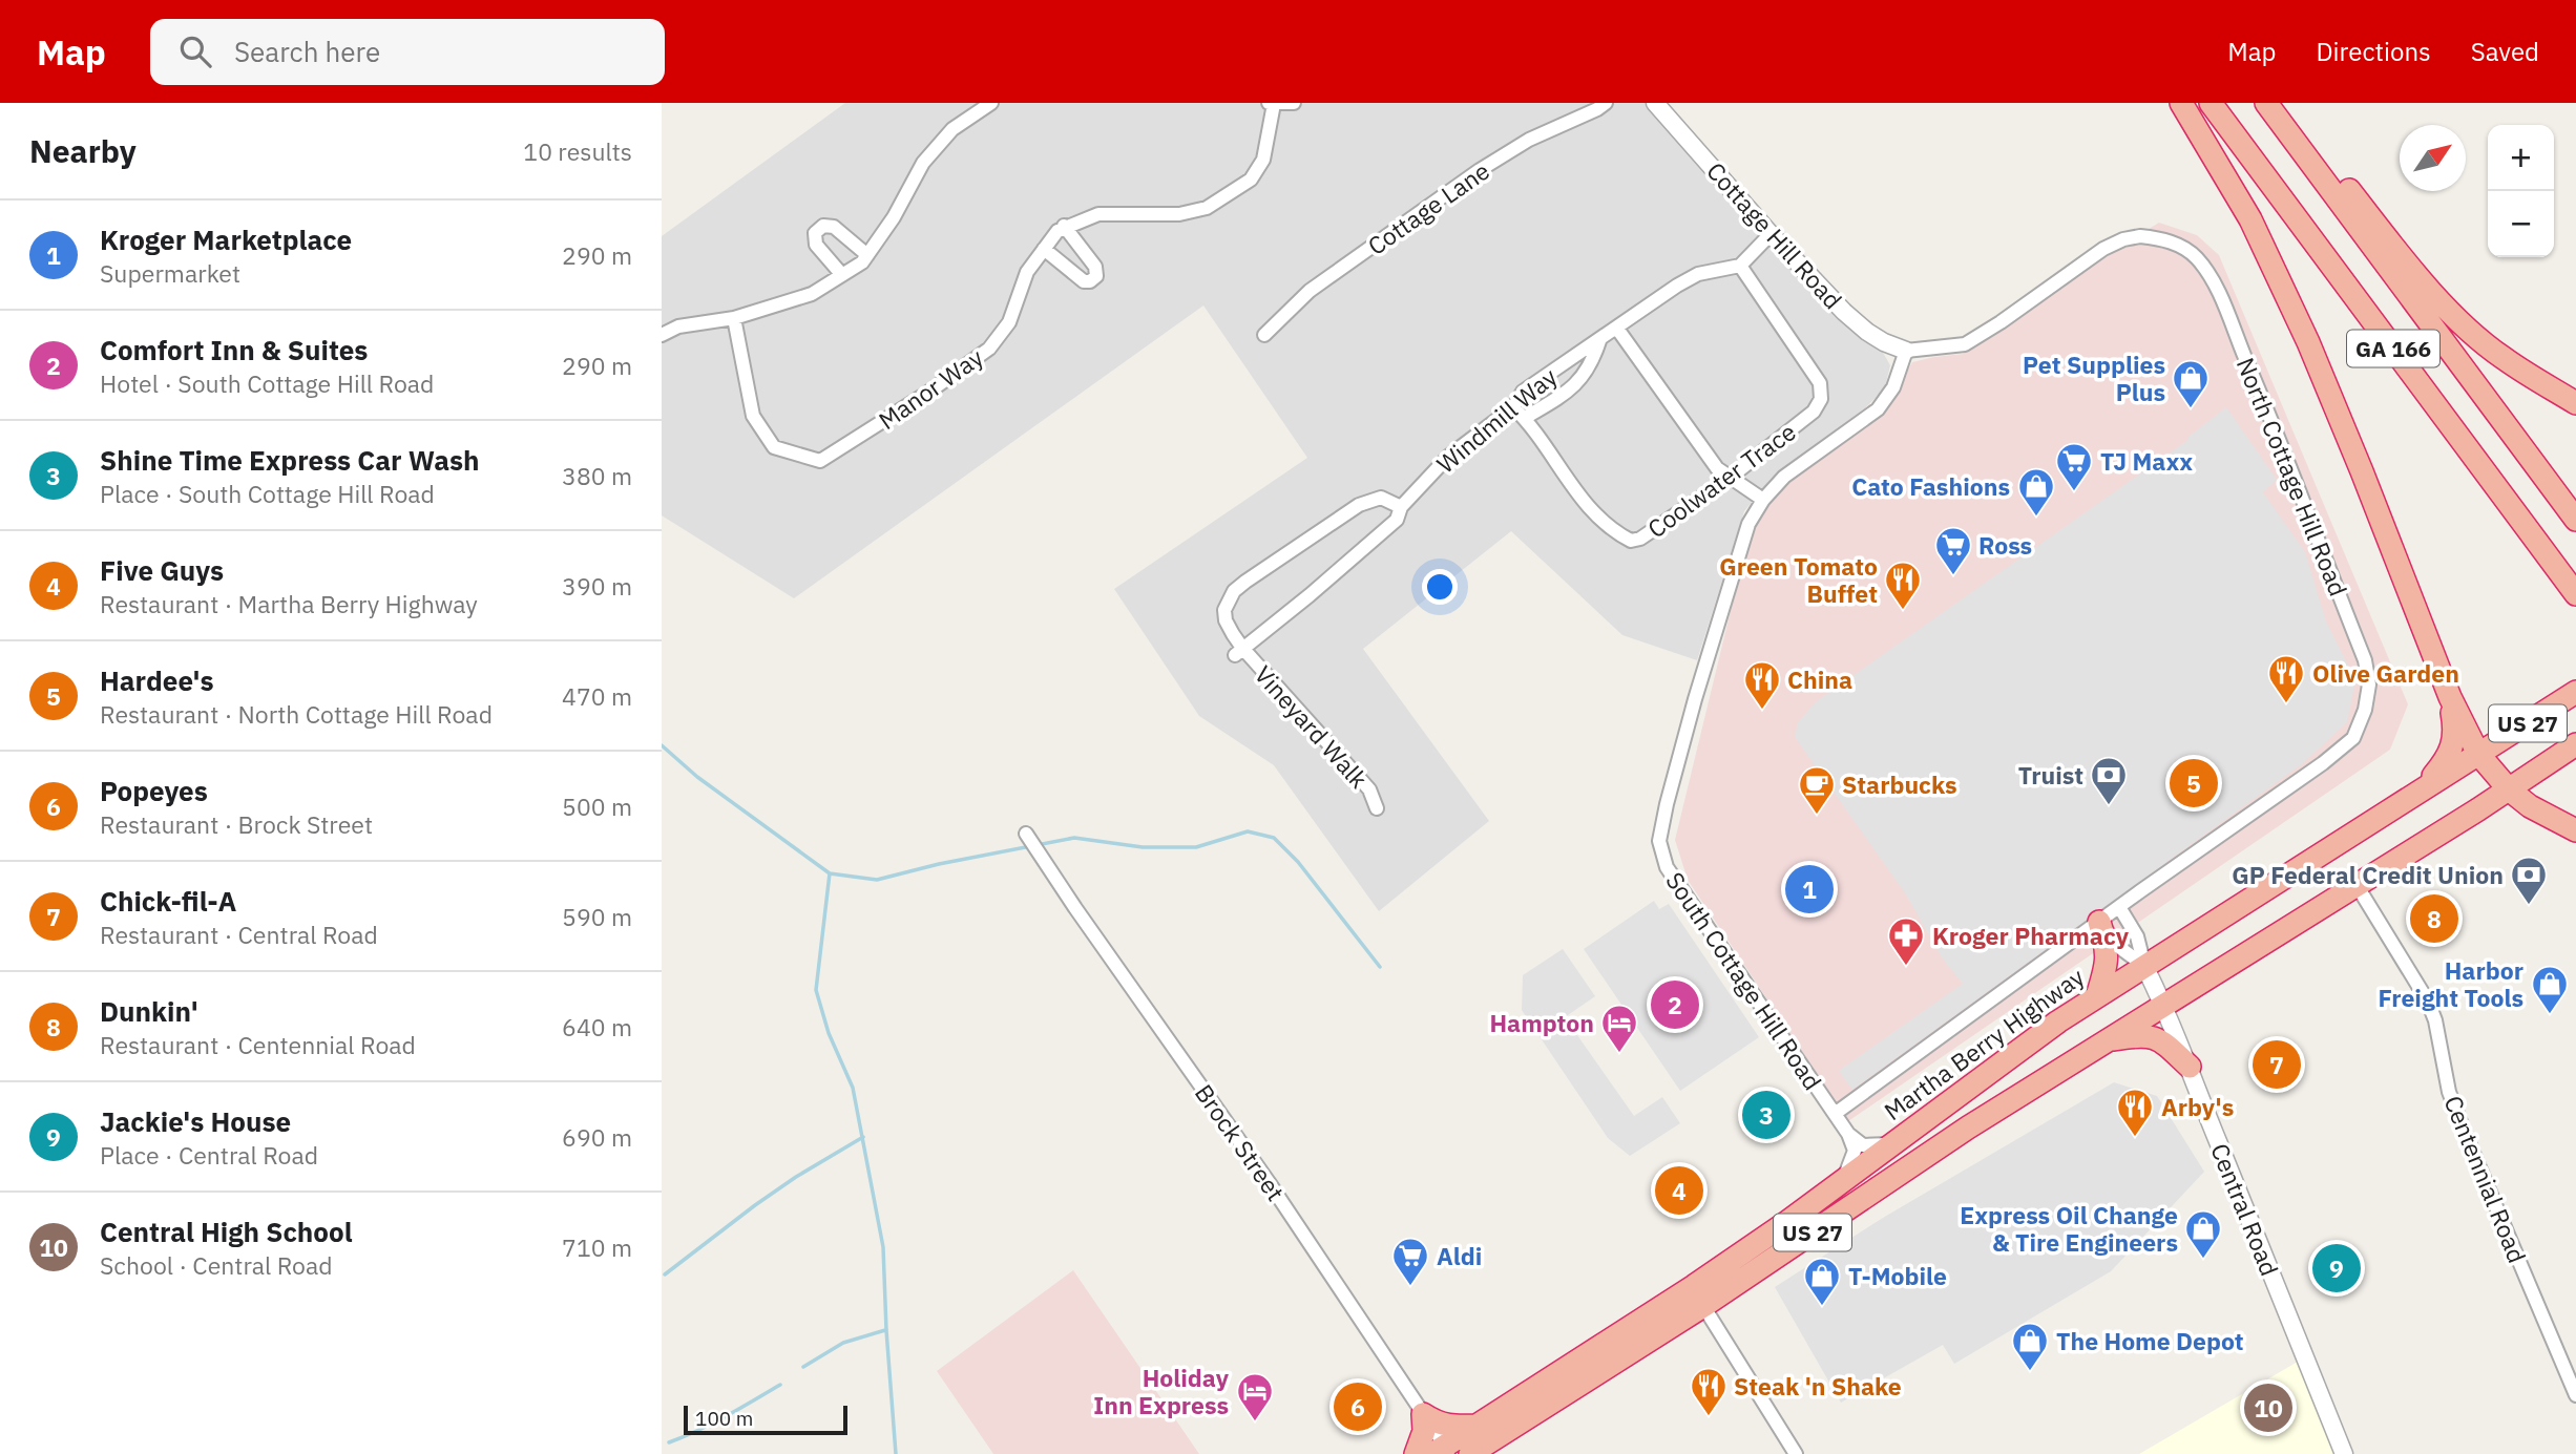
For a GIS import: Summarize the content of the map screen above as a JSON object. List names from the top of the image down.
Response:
{
  "streets": {
    "highway": ["GA 166", "US 27", "Martha Berry Highway"],
    "street": [
      "Cottage Lane",
      "Cottage Hill Road",
      "Manor Way",
      "Windmill Way",
      "North Cottage Hill Road",
      "Coolwater Trace",
      "Vineyard Walk",
      "South Cottage Hill Road",
      "Brock Street",
      "Centennial Road",
      "Central Road"
    ]
  },
  "crossings": [
    ["Cottage Hill Road", "North Cottage Hill Road"],
    ["Cottage Hill Road", "South Cottage Hill Road"],
    ["Windmill Way", "Coolwater Trace"],
    ["Windmill Way", "Vineyard Walk"],
    ["North Cottage Hill Road", "South Cottage Hill Road"],
    ["North Cottage Hill Road", "Central Road"],
    ["South Cottage Hill Road", "Central Road"],
    ["Martha Berry Highway", "Brock Street"],
    ["Martha Berry Highway", "Centennial Road"],
    ["Martha Berry Highway", "Central Road"]
  ],
  "places": {
    "shop": [
      "Pet Supplies Plus",
      "Cato Fashions",
      "Harbor Freight Tools",
      "Express Oil Change & Tire Engineers",
      "T-Mobile",
      "The Home Depot"
    ],
    "supermarket": ["TJ Maxx", "Ross", "Aldi"],
    "restaurant": [
      "Green Tomato Buffet",
      "Olive Garden",
      "China",
      "Arby's",
      "Steak 'n Shake"
    ],
    "bank": ["Truist", "GP Federal Credit Union"],
    "cafe": ["Starbucks"],
    "pharmacy": ["Kroger Pharmacy"],
    "hotel": ["Hampton", "Holiday Inn Express"]
  },
  "scale_bar": "100 m",
  "north": "top right",
  "page": {
    "header": "Map",
    "search": "Search here",
    "nav": ["Map", "Directions", "Saved"],
    "heading": ["Nearby", "10 results"],
    "map_buttons": ["+", "−"],
    "list": [
      {
        "mark": "1",
        "name": "Kroger Marketplace",
        "note": "Supermarket",
        "value": "290 m"
      },
      {
        "mark": "2",
        "name": "Comfort Inn & Suites",
        "note": "Hotel · South Cottage Hill Road",
        "value": "290 m"
      },
      {
        "mark": "3",
        "name": "Shine Time Express Car Wash",
        "note": "Place · South Cottage Hill Road",
        "value": "380 m"
      },
      {
        "mark": "4",
        "name": "Five Guys",
        "note": "Restaurant · Martha Berry Highway",
        "value": "390 m"
      },
      {
        "mark": "5",
        "name": "Hardee's",
        "note": "Restaurant · North Cottage Hill Road",
        "value": "470 m"
      },
      {
        "mark": "6",
        "name": "Popeyes",
        "note": "Restaurant · Brock Street",
        "value": "500 m"
      },
      {
        "mark": "7",
        "name": "Chick-fil-A",
        "note": "Restaurant · Central Road",
        "value": "590 m"
      },
      {
        "mark": "8",
        "name": "Dunkin'",
        "note": "Restaurant · Centennial Road",
        "value": "640 m"
      },
      {
        "mark": "9",
        "name": "Jackie's House",
        "note": "Place · Central Road",
        "value": "690 m"
      },
      {
        "mark": "10",
        "name": "Central High School",
        "note": "School · Central Road",
        "value": "710 m"
      }
    ],
    "pins": [
      "5",
      "1",
      "8",
      "2",
      "7",
      "3",
      "4",
      "9",
      "6",
      "10"
    ],
    "scale": "100 m"
  }
}
